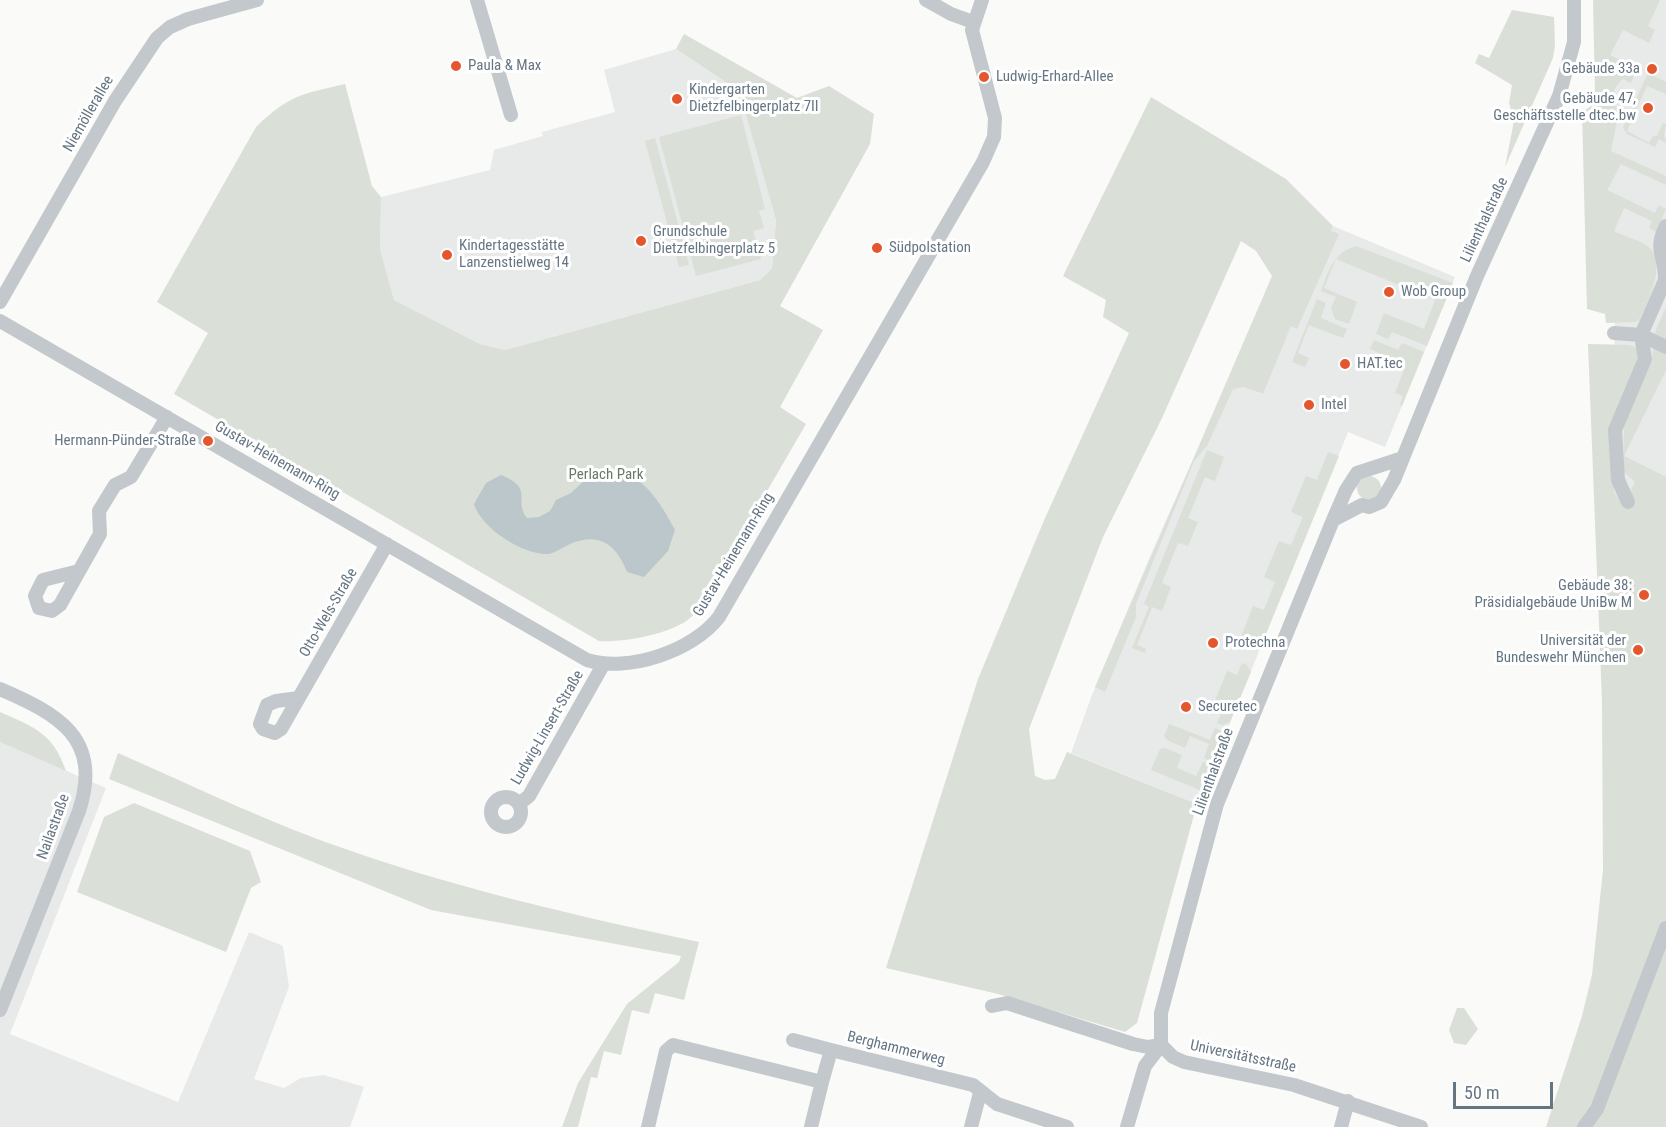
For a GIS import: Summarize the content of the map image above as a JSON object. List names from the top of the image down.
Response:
{
  "streets": {
    "street": [
      "Niemöllerallee",
      "Lilienthalstraße",
      "Gustav-Heinemann-Ring",
      "Otto-Wels-Straße",
      "Ludwig-Linsert-Straße",
      "Nailastraße",
      "Berghammerweg",
      "Universitätsstraße"
    ]
  },
  "crossings": [
    ["Lilienthalstraße", "Universitätsstraße"],
    ["Gustav-Heinemann-Ring", "Otto-Wels-Straße"],
    ["Gustav-Heinemann-Ring", "Ludwig-Linsert-Straße"]
  ],
  "parks": ["Perlach Park"],
  "places": [
    "Paula & Max",
    "Gebäude 33a",
    "Ludwig-Erhard-Allee",
    "Kindergarten Dietzfelbingerplatz 7II",
    "Gebäude 47, Geschäftsstelle dtec.bw",
    "Grundschule Dietzfelbingerplatz 5",
    "Südpolstation",
    "Kindertagesstätte Lanzenstielweg 14",
    "Wob Group",
    "HAT.tec",
    "Intel",
    "Hermann-Pünder-Straße",
    "Gebäude 38: Präsidialgebäude UniBw M",
    "Protechna",
    "Universität der Bundeswehr München",
    "Securetec"
  ],
  "scale_bar": "50 m"
}
